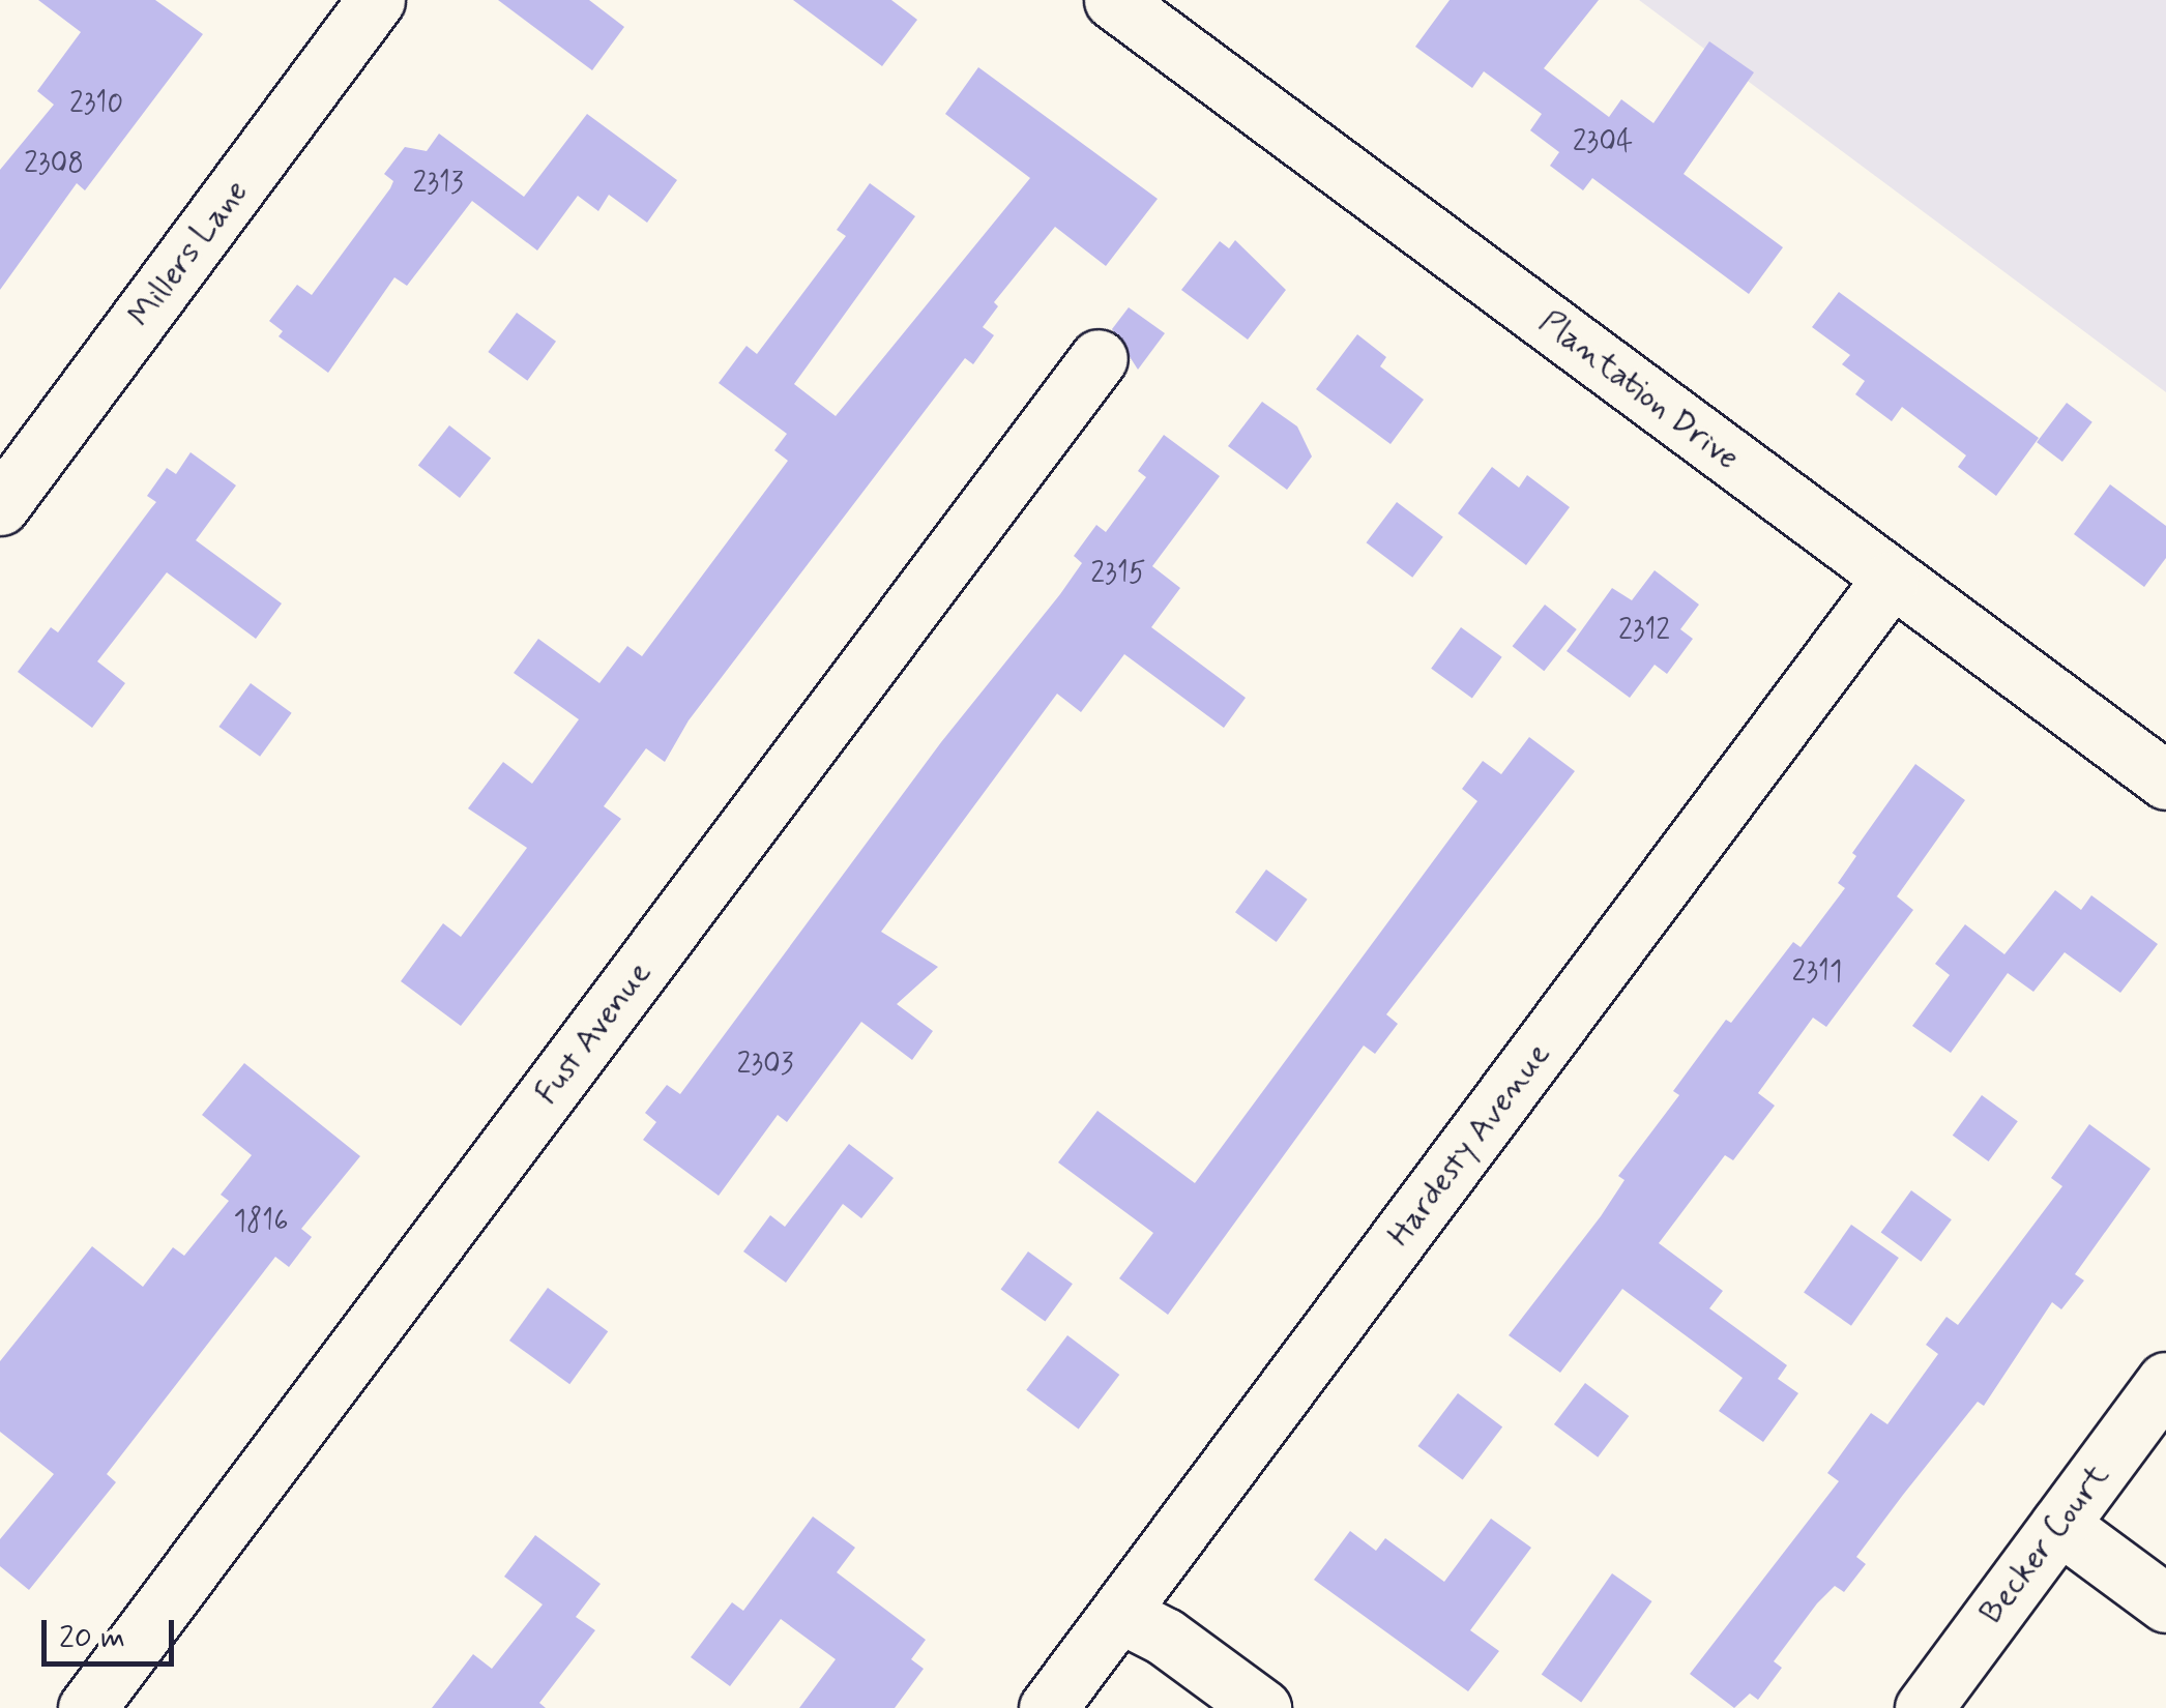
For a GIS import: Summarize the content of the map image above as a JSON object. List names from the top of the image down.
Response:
{
  "streets": {
    "street": [
      "Millers Lane",
      "Plantation Drive",
      "Fust Avenue",
      "Hardesty Avenue",
      "Becker Court"
    ]
  },
  "crossings": [
    ["Plantation Drive", "Hardesty Avenue"]
  ],
  "house_numbers": [
    "2310",
    "2304",
    "2308",
    "2313",
    "2315",
    "2312",
    "2311",
    "2303",
    "1816"
  ],
  "scale_bar": "20 m"
}
